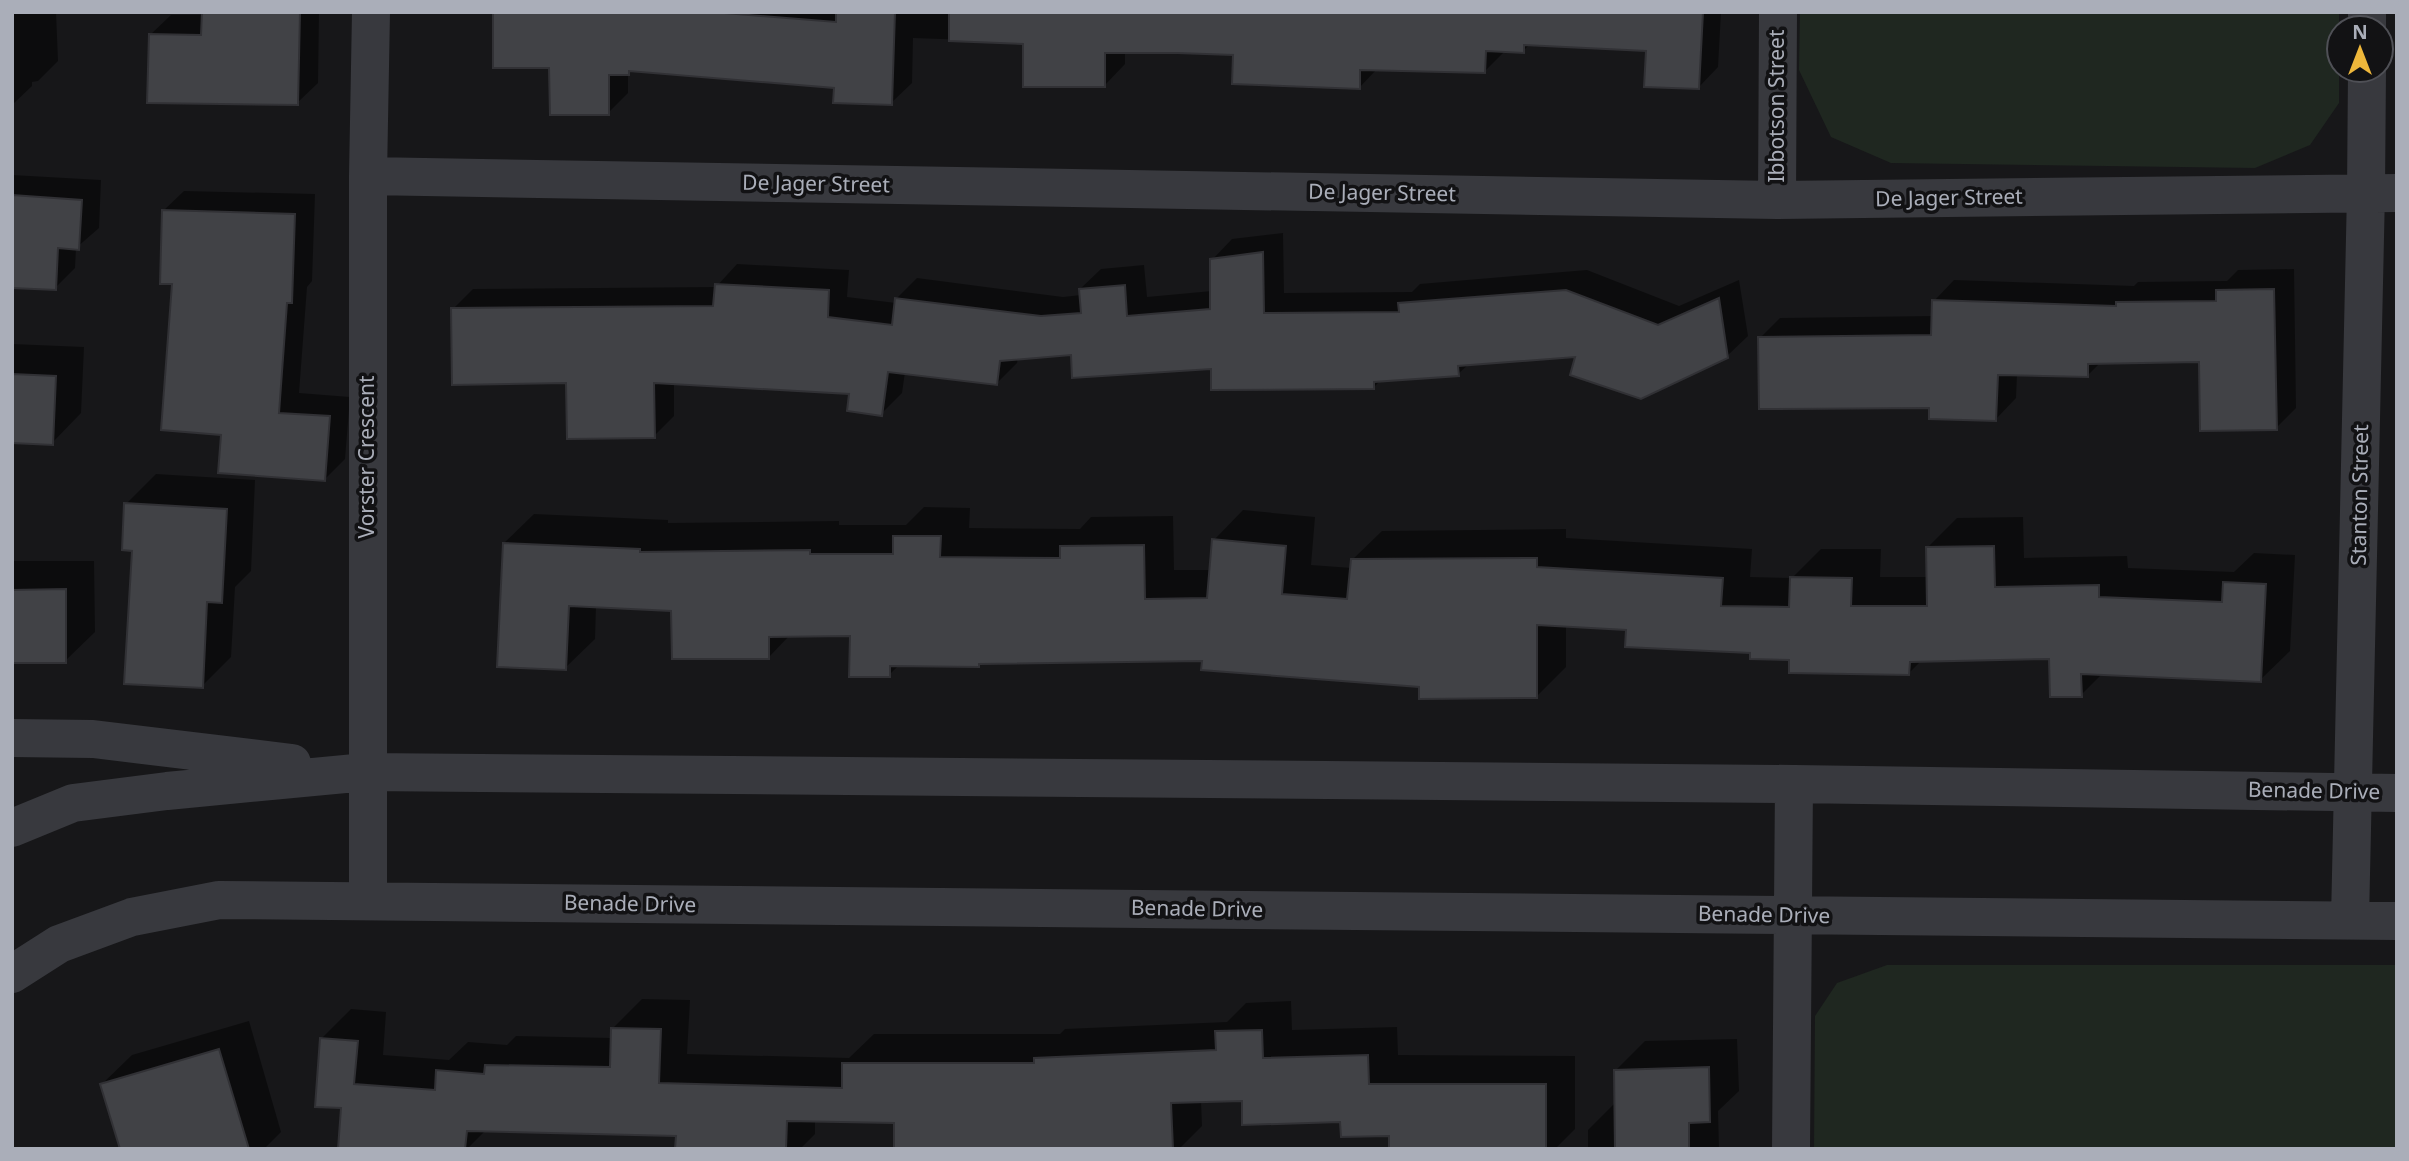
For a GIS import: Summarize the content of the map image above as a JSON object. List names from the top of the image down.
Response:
{
  "streets": {
    "street": [
      "Ibbotson Street",
      "De Jager Street",
      "Vorster Crescent",
      "Stanton Street",
      "Benade Drive"
    ]
  },
  "crossings": [
    ["Ibbotson Street", "De Jager Street"],
    ["De Jager Street", "Vorster Crescent"],
    ["De Jager Street", "Stanton Street"],
    ["Vorster Crescent", "Benade Drive"],
    ["Stanton Street", "Benade Drive"]
  ],
  "north": "top"
}
